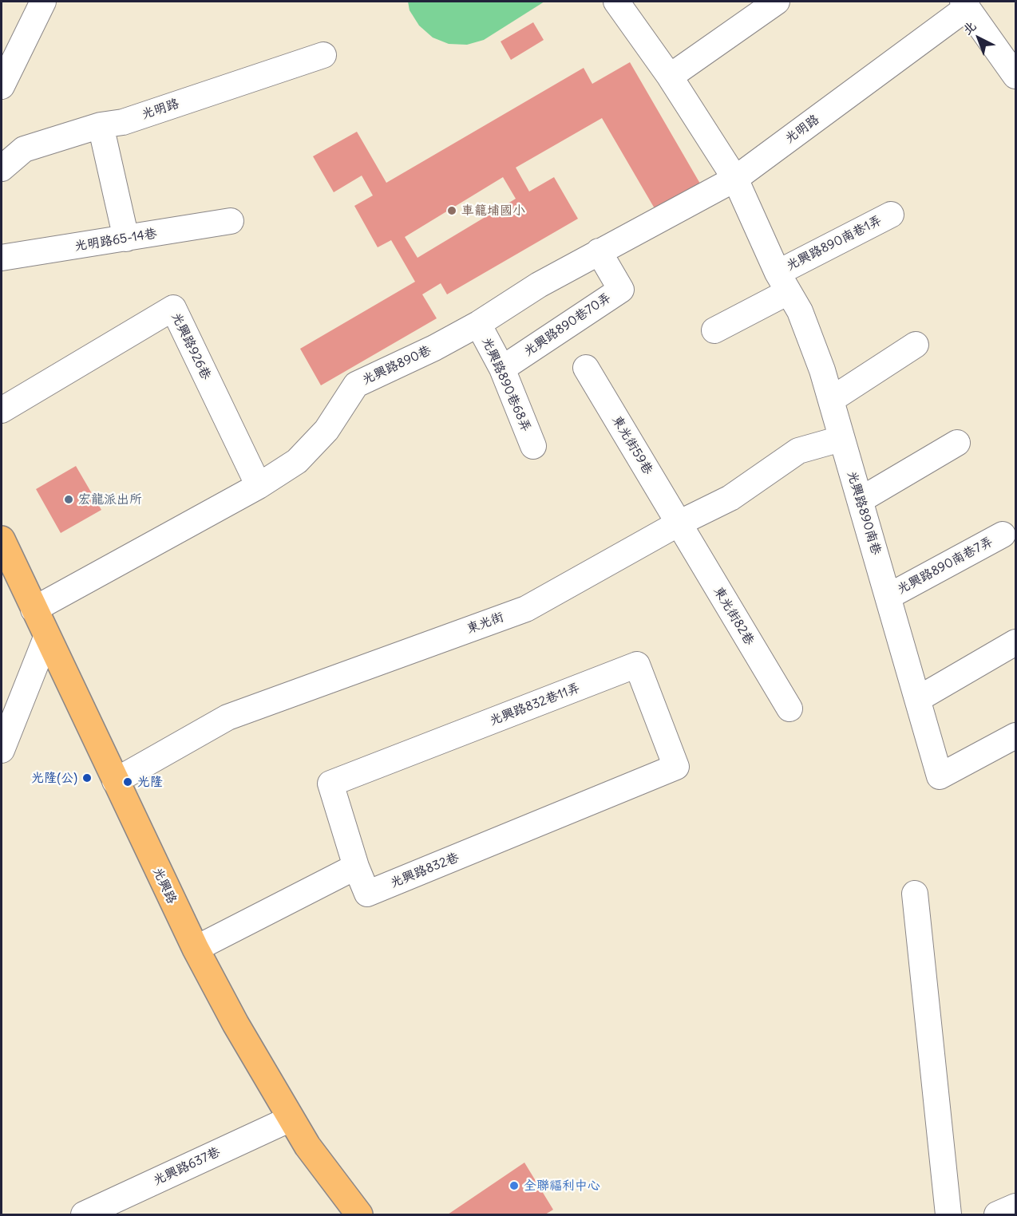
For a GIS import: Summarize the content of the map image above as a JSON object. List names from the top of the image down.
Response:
{
  "streets": {
    "main road": ["光興路"],
    "street": [
      "光明路",
      "光明路65-14巷",
      "光興路890南巷1弄",
      "光興路890巷70弄",
      "光興路926巷",
      "光興路890巷",
      "光興路890巷68弄",
      "東光街59巷",
      "光興路890南巷",
      "光興路890南巷7弄",
      "東光街82巷",
      "東光街",
      "光興路832巷11弄",
      "光興路832巷",
      "光興路637巷"
    ]
  },
  "crossings": [
    ["光明路", "光興路890巷"],
    ["光明路", "光興路890南巷"],
    ["光興路890南巷1弄", "光興路890南巷"],
    ["光興路890巷70弄", "光興路890巷"],
    ["光興路890巷70弄", "光興路890巷68弄"],
    ["光興路926巷", "光興路890巷"],
    ["光興路890巷", "光興路890巷68弄"],
    ["光興路890巷", "光興路890南巷"],
    ["光興路890巷", "光興路"],
    ["東光街59巷", "東光街82巷"],
    ["東光街59巷", "東光街"],
    ["光興路890南巷", "光興路890南巷7弄"],
    ["光興路890南巷", "東光街"],
    ["東光街82巷", "東光街"],
    ["東光街", "光興路"],
    ["光興路832巷11弄", "光興路832巷"],
    ["光興路", "光興路637巷"]
  ],
  "places": [
    "車籠埔國小",
    "宏龍派出所",
    "光隆(公)",
    "光隆",
    "全聯福利中心"
  ],
  "north": "top left"
}
